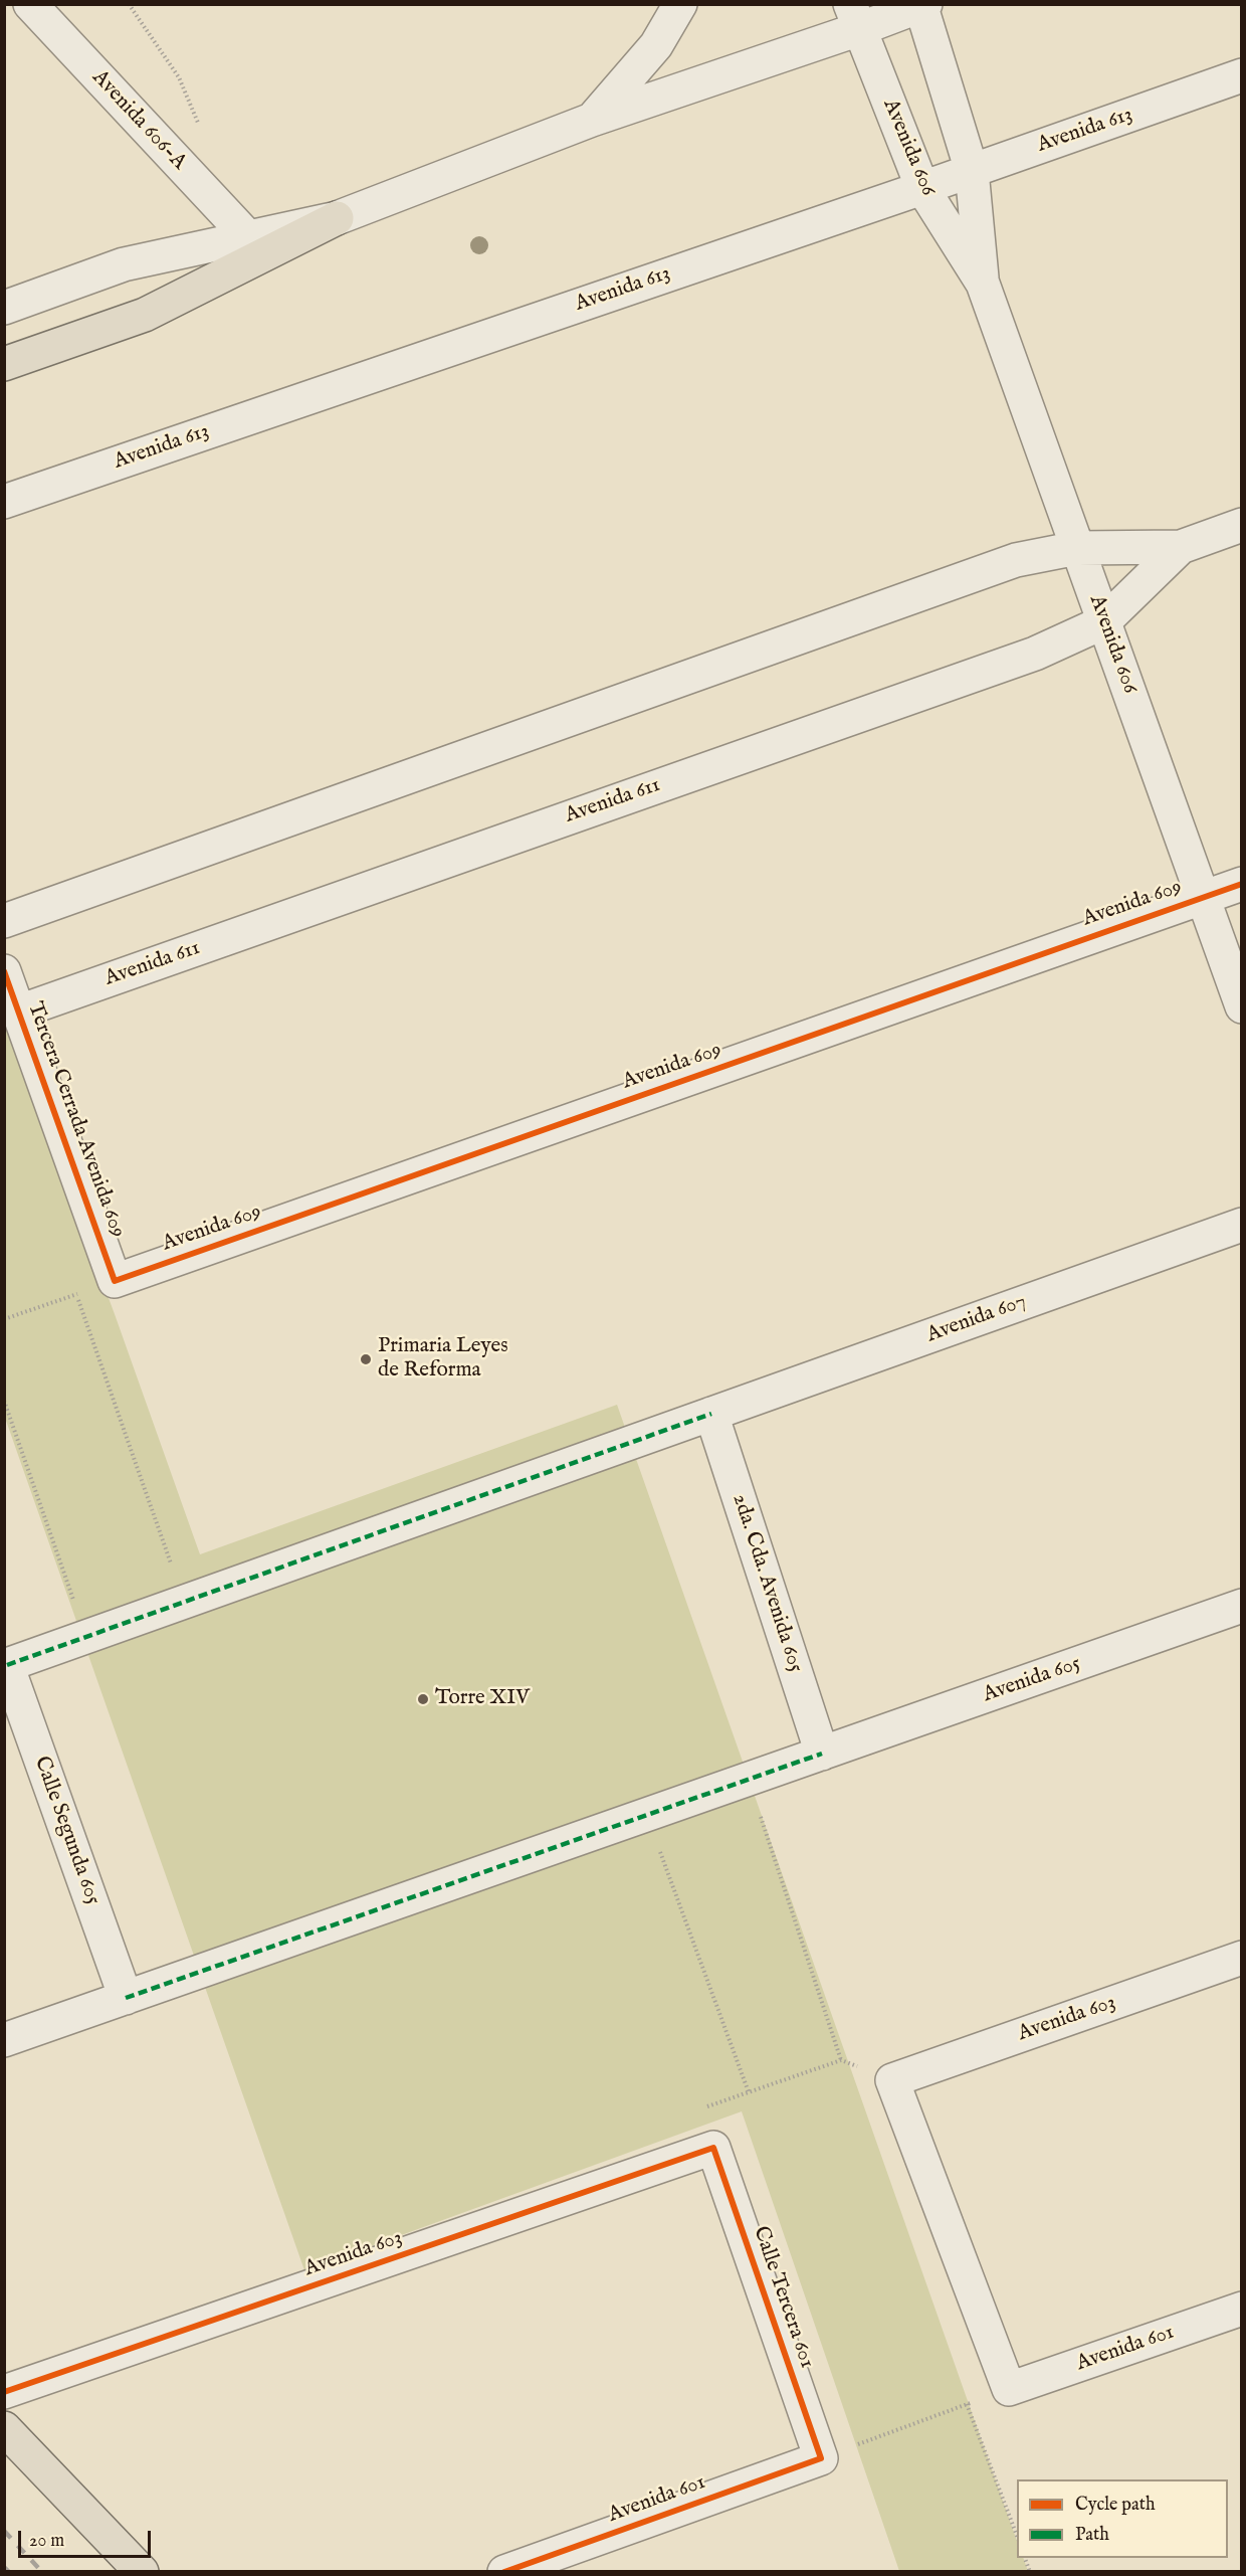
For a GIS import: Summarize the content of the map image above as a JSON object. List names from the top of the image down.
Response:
{
  "streets": {
    "street": [
      "Avenida 606-A",
      "Avenida 613",
      "Avenida 606",
      "Avenida 611",
      "Avenida 609",
      "Tercera Cerrada Avenida 609",
      "Avenida 607",
      "2da. Cda. Avenida 605",
      "Avenida 605",
      "Calle Segunda 605",
      "Avenida 603",
      "Calle Tercera 601",
      "Avenida 601"
    ]
  },
  "crossings": [
    ["Avenida 613", "Avenida 606"],
    ["Avenida 606", "Avenida 611"],
    ["Avenida 606", "Avenida 609"],
    ["Avenida 611", "Tercera Cerrada Avenida 609"],
    ["Avenida 609", "Tercera Cerrada Avenida 609"],
    ["Avenida 607", "2da. Cda. Avenida 605"],
    ["Avenida 607", "Calle Segunda 605"],
    ["2da. Cda. Avenida 605", "Avenida 605"],
    ["Avenida 605", "Calle Segunda 605"],
    ["Avenida 603", "Calle Tercera 601"],
    ["Calle Tercera 601", "Avenida 601"]
  ],
  "places": ["Primaria Leyes de Reforma", "Torre XIV"],
  "legend": ["Cycle path", "Path"],
  "scale_bar": "20 m"
}
